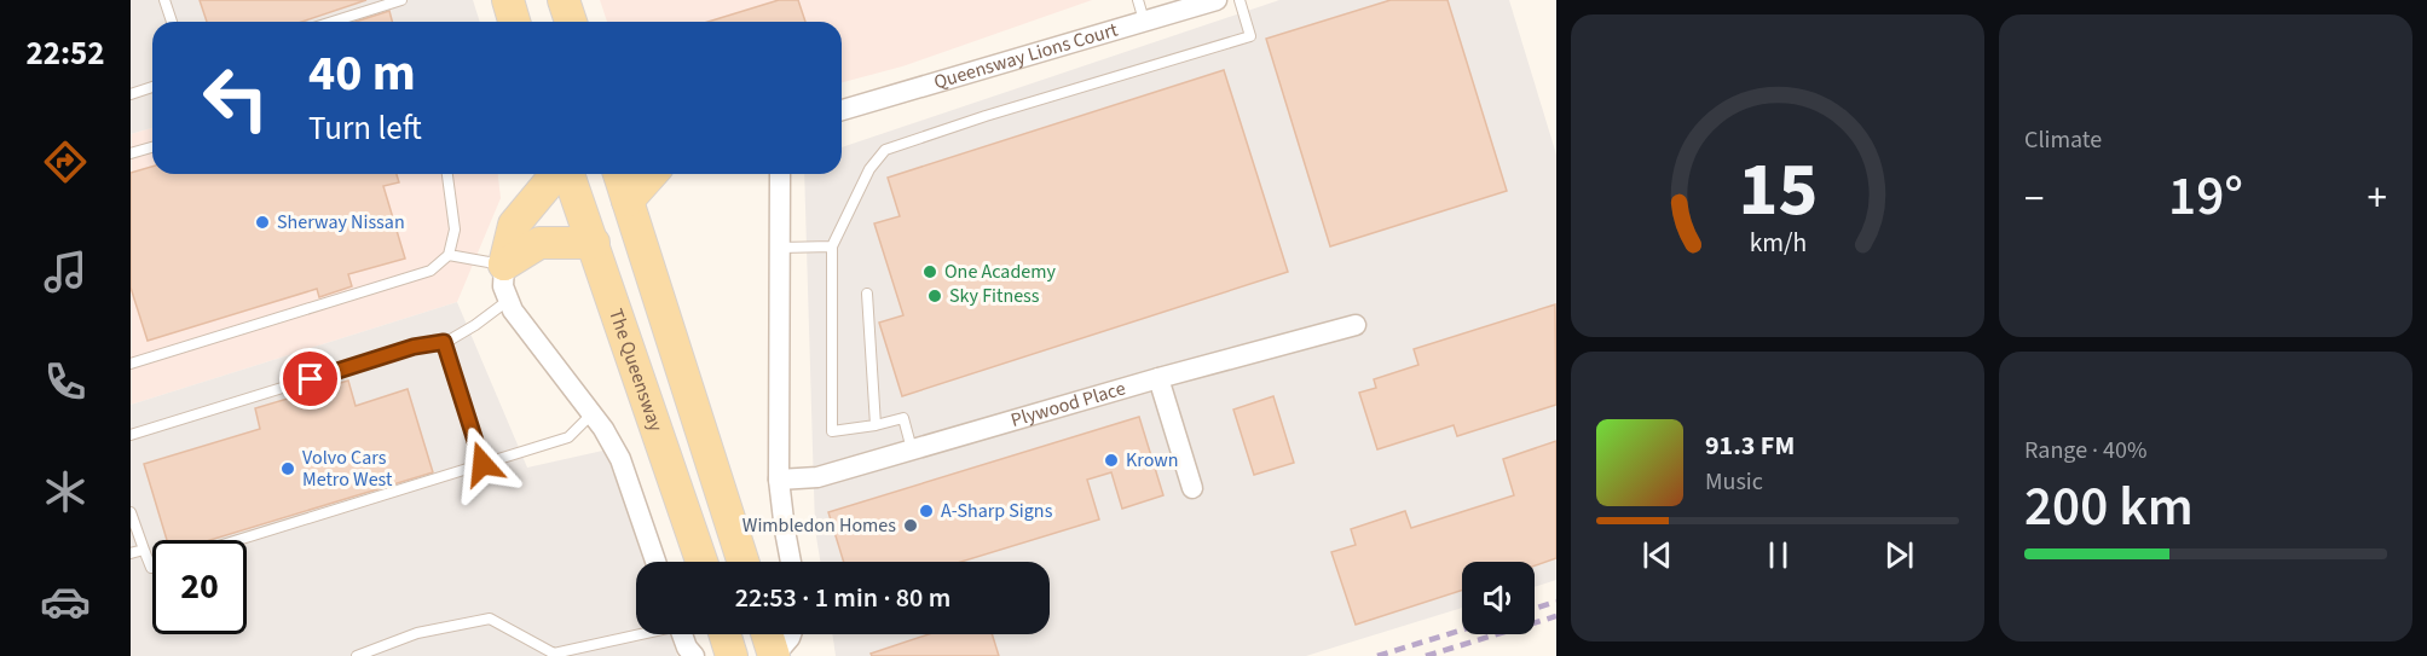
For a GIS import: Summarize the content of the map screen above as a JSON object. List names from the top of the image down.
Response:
{
  "streets": {
    "main road": ["The Queensway"],
    "street": ["Queensway Lions Court", "Plywood Place"]
  },
  "places": [
    "Sherway Nissan",
    "One Academy",
    "Sky Fitness",
    "Krown",
    "Volvo Cars Metro West",
    "A-Sharp Signs",
    "Wimbledon Homes"
  ],
  "page": {
    "tabs": "22:52",
    "tile": [
      "Climate",
      ["Range · 40%", "200 km"]
    ],
    "turn": ["40 m", "Turn left"],
    "heat": ["−", "19°", "+"],
    "song": ["91.3 FM", "Music"],
    "limit": "20",
    "trip": "22:53 · 1 min · 80 m",
    "gauge": ["15", "km/h"]
  }
}
